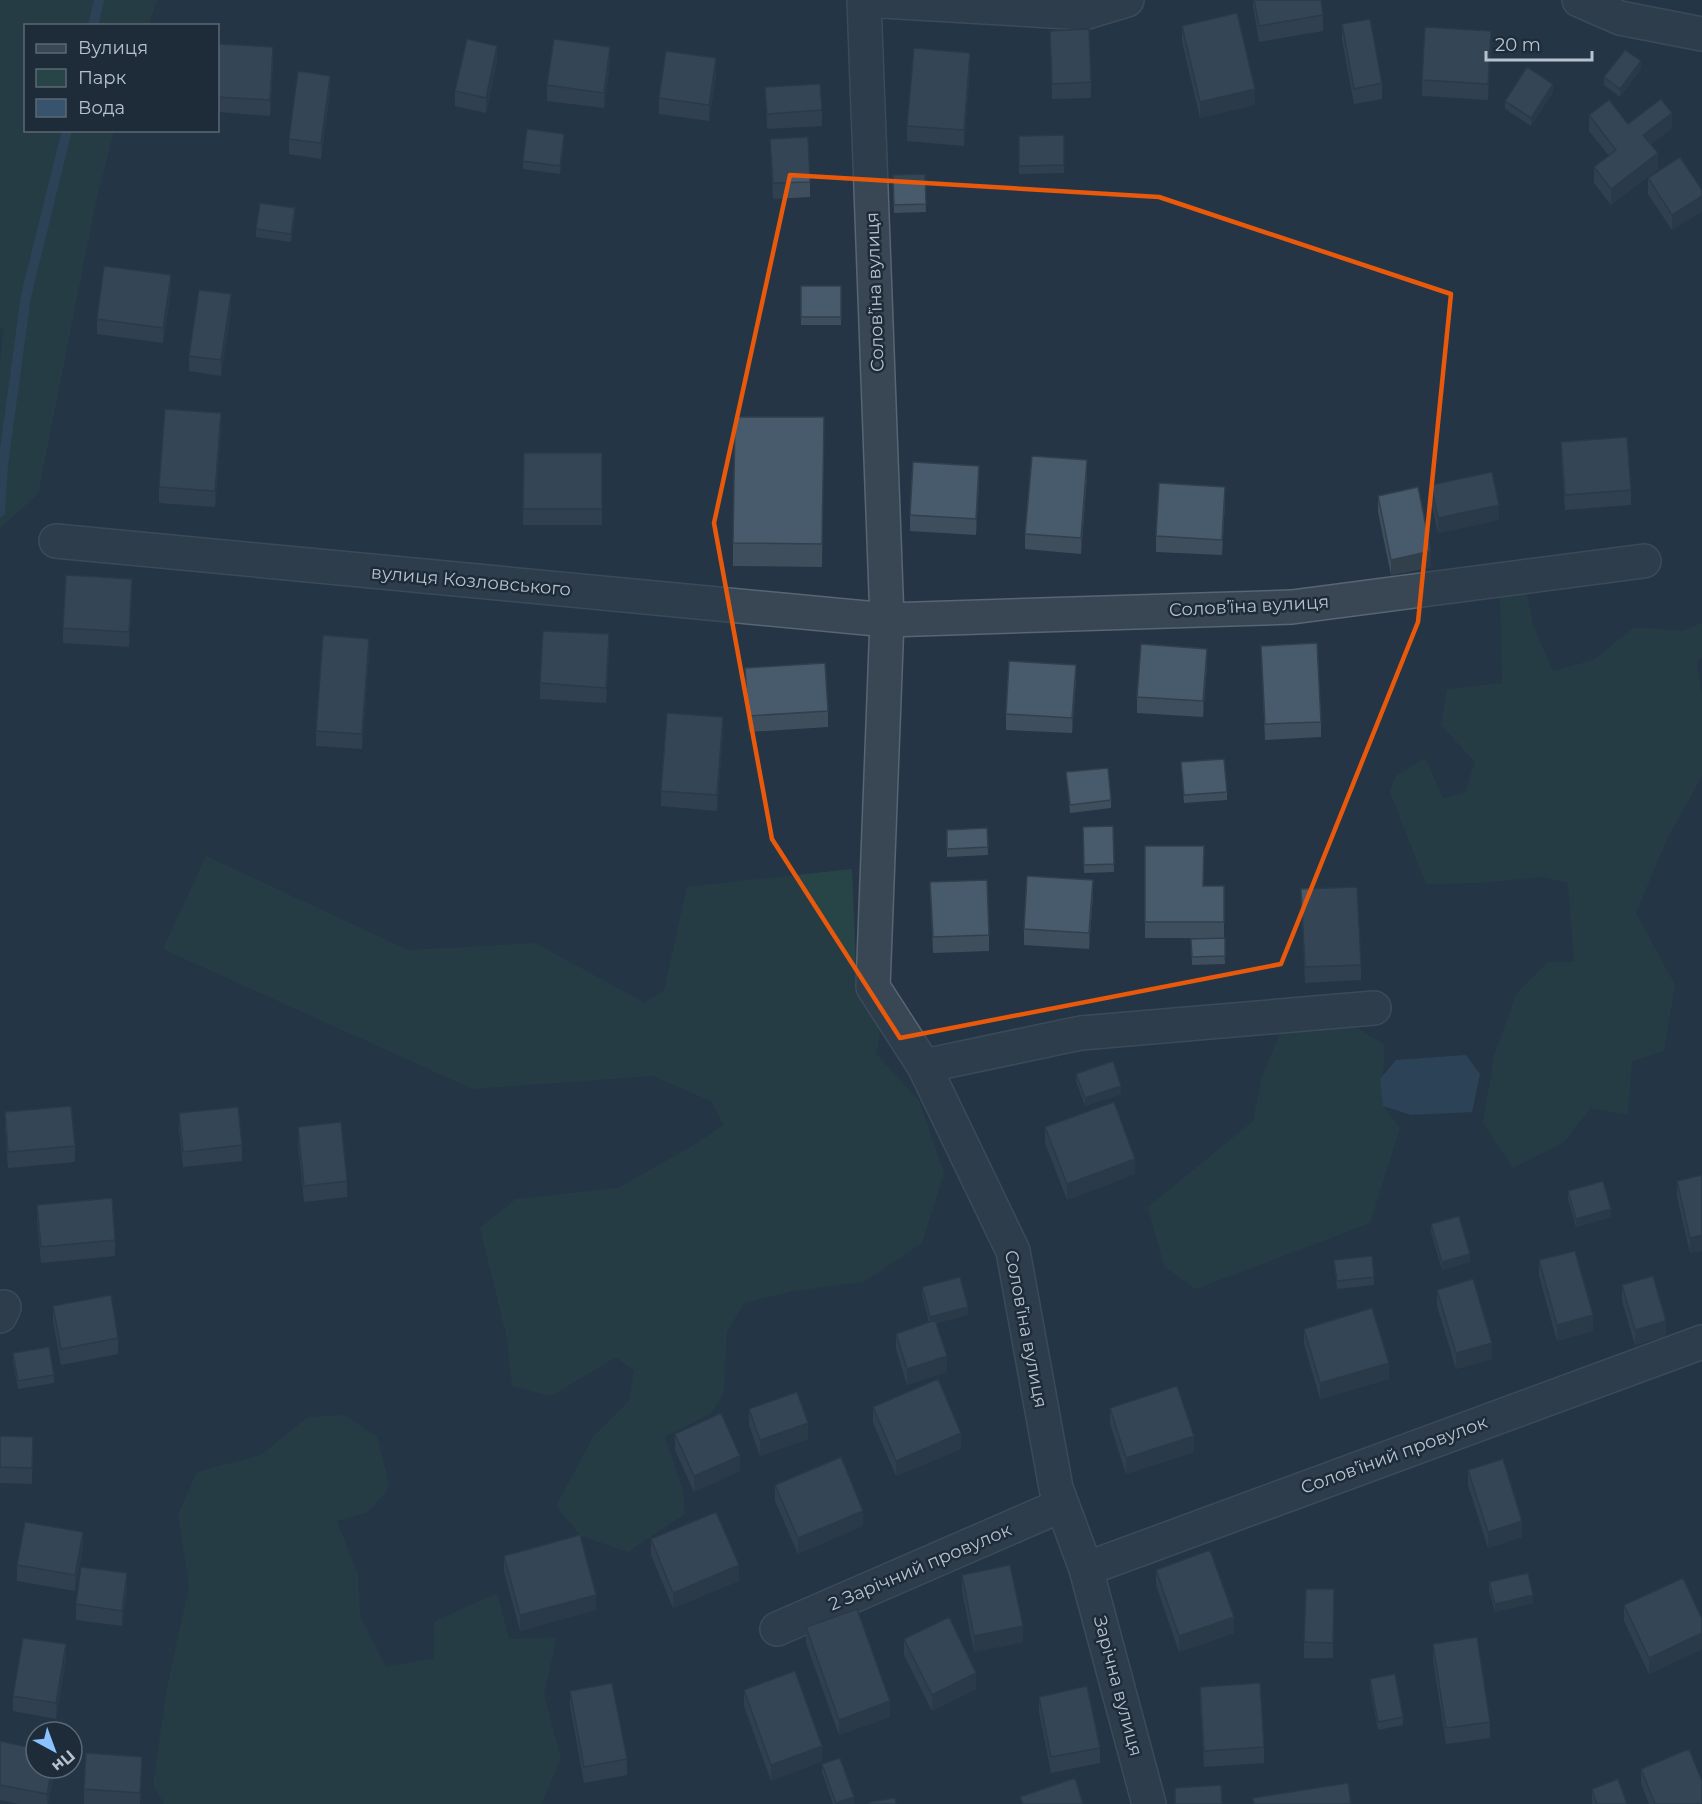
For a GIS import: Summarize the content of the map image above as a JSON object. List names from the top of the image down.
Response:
{
  "streets": {
    "street": [
      "Соловʼїна вулиця",
      "вулиця Козловського",
      "Соловʼїний провулок",
      "2 Зарічний провулок",
      "Зарічна вулиця"
    ]
  },
  "crossings": [
    ["Соловʼїна вулиця", "вулиця Козловського"],
    ["Соловʼїна вулиця", "Соловʼїний провулок"],
    ["Соловʼїна вулиця", "2 Зарічний провулок"],
    ["Соловʼїна вулиця", "Зарічна вулиця"],
    ["Соловʼїний провулок", "Зарічна вулиця"]
  ],
  "legend": ["Вулиця", "Парк", "Вода"],
  "scale_bar": "20 m",
  "north": "bottom right"
}
